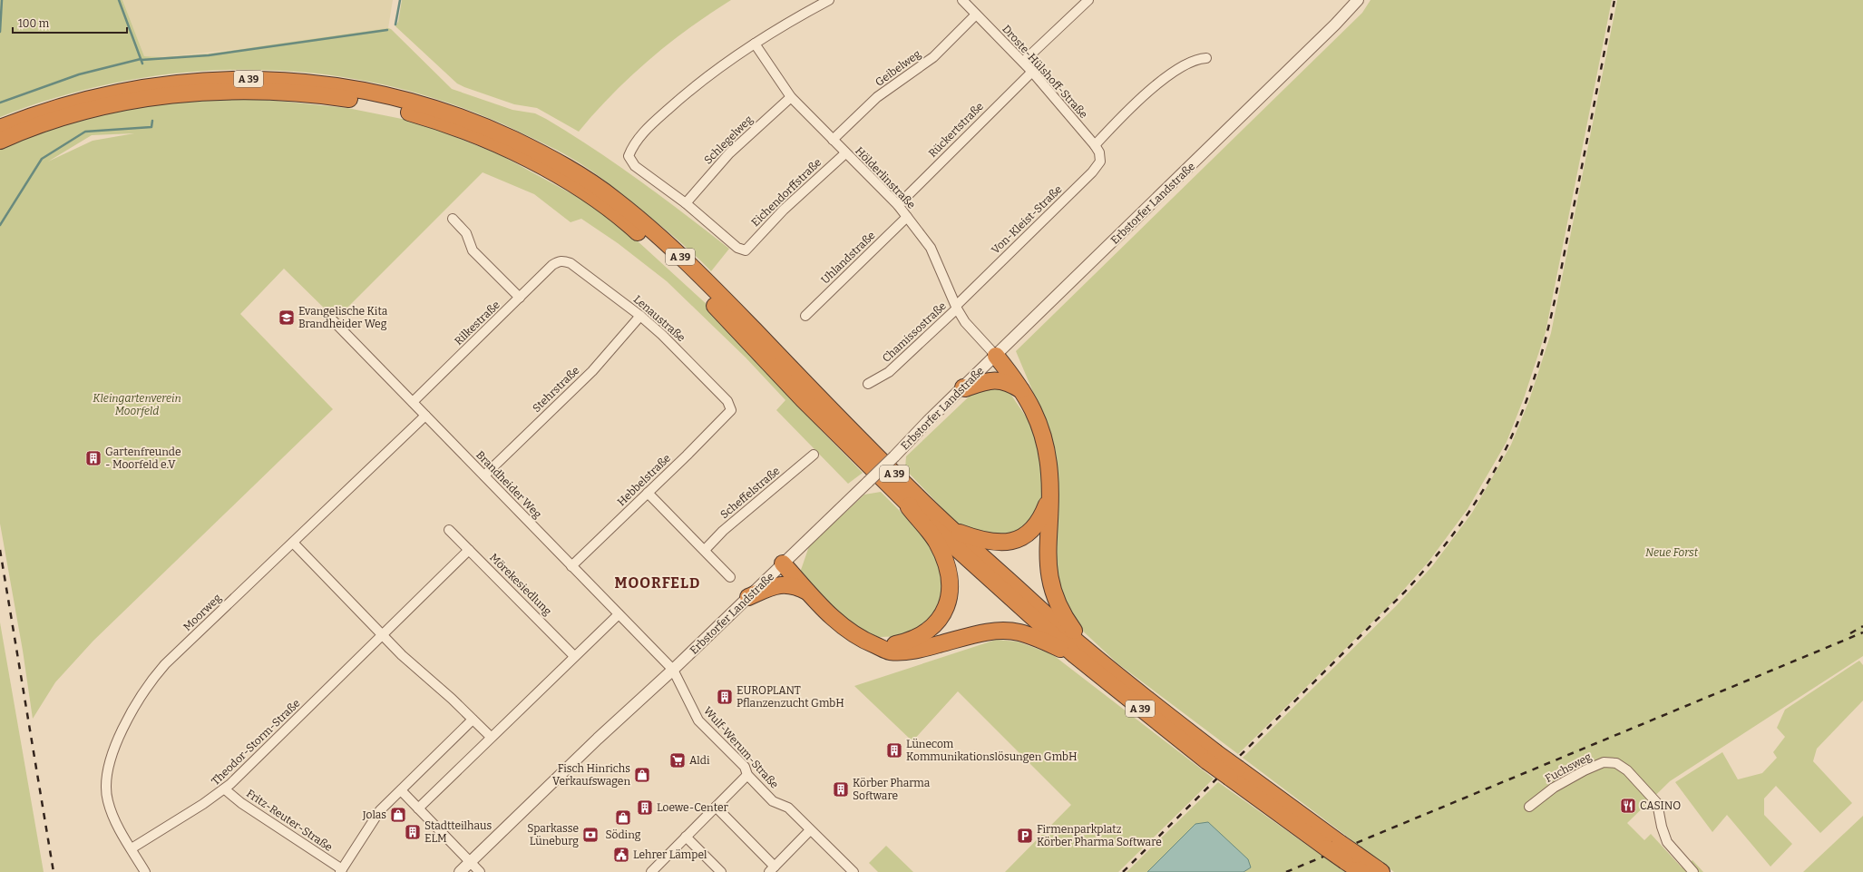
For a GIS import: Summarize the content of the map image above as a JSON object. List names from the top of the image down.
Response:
{
  "streets": {
    "highway": ["A 39"],
    "street": [
      "Geibelweg",
      "Droste-Hülshoff-Straße",
      "Rückertstraße",
      "Schlegelweg",
      "Hölderlinstraße",
      "Eichendorffstraße",
      "Erbstorfer Landstraße",
      "Von-Kleist-Straße",
      "Uhlandstraße",
      "Lenaustraße",
      "Rilkestraße",
      "Chamissostraße",
      "Stehrstraße",
      "Hebbelstraße",
      "Brandheider Weg",
      "Scheffelstraße",
      "Mörekesiedlung",
      "Moorweg",
      "Theodor-Storm-Straße",
      "Wulf-Werum-Straße",
      "Fuchsweg",
      "Fritz-Reuter-Straße"
    ]
  },
  "crossings": [
    ["Geibelweg", "Droste-Hülshoff-Straße"],
    ["Geibelweg", "Hölderlinstraße"],
    ["Droste-Hülshoff-Straße", "Rückertstraße"],
    ["Droste-Hülshoff-Straße", "Von-Kleist-Straße"],
    ["Rückertstraße", "Hölderlinstraße"],
    ["Schlegelweg", "Hölderlinstraße"],
    ["Schlegelweg", "Eichendorffstraße"],
    ["Hölderlinstraße", "Eichendorffstraße"],
    ["Hölderlinstraße", "Erbstorfer Landstraße"],
    ["Hölderlinstraße", "Von-Kleist-Straße"],
    ["Hölderlinstraße", "Uhlandstraße"],
    ["Hölderlinstraße", "Chamissostraße"],
    ["Erbstorfer Landstraße", "Brandheider Weg"],
    ["Erbstorfer Landstraße", "Wulf-Werum-Straße"],
    ["Von-Kleist-Straße", "Chamissostraße"],
    ["Lenaustraße", "Rilkestraße"],
    ["Lenaustraße", "Stehrstraße"],
    ["Lenaustraße", "Hebbelstraße"],
    ["Rilkestraße", "Brandheider Weg"],
    ["Stehrstraße", "Brandheider Weg"],
    ["Hebbelstraße", "Brandheider Weg"],
    ["Brandheider Weg", "Moorweg"],
    ["Brandheider Weg", "Wulf-Werum-Straße"],
    ["Mörekesiedlung", "Theodor-Storm-Straße"],
    ["Moorweg", "Theodor-Storm-Straße"],
    ["Theodor-Storm-Straße", "Fritz-Reuter-Straße"]
  ],
  "districts": ["MOORFELD"],
  "parks": ["Kleingartenverein Moorfeld", "Neue Forst"],
  "places": {
    "school or university": ["Evangelische Kita Brandheider Weg"],
    "building": [
      "Gartenfreunde - Moorfeld e.V",
      "EUROPLANT Pflanzenzucht GmbH",
      "Lünecom Kommunikationslösungen GmbH",
      "Körber Pharma Software",
      "Loewe-Center",
      "Stadtteilhaus ELM"
    ],
    "supermarket": ["Aldi"],
    "shop": ["Fisch Hinrichs Verkaufswagen", "Jolas", "Söding"],
    "restaurant": ["CASINO"],
    "bank": ["Sparkasse Lüneburg"],
    "parking": ["Firmenparkplatz Körber Pharma Software"],
    "public building": ["Lehrer Lämpel"]
  },
  "scale_bar": "100 m"
}
